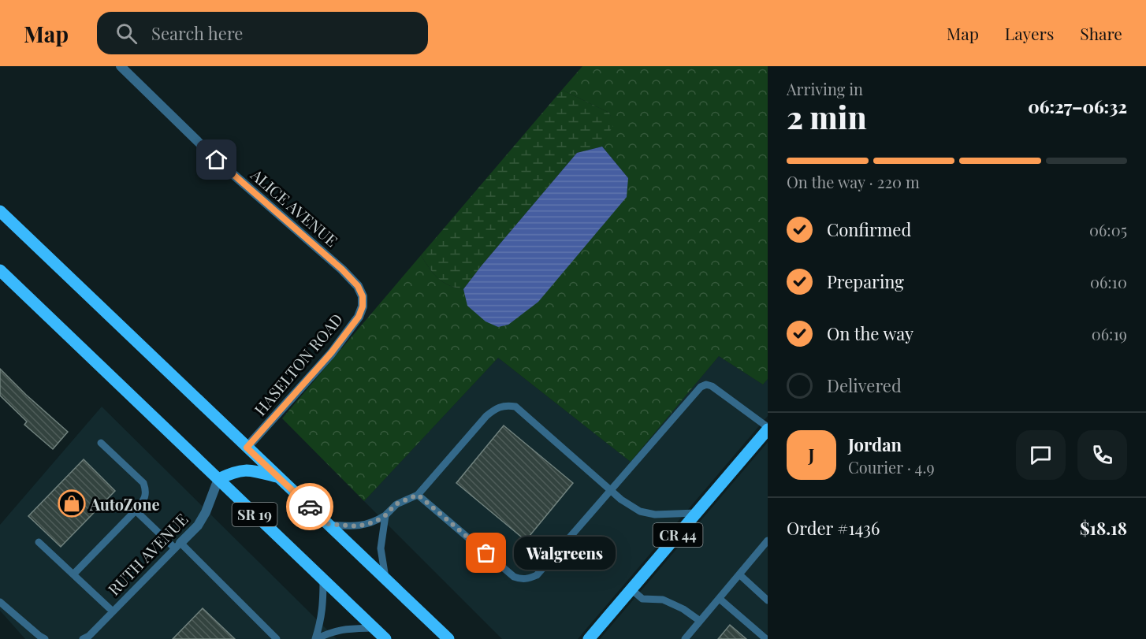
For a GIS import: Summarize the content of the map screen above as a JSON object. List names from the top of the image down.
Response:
{
  "streets": {
    "main road": ["SR 19", "CR 44"],
    "street": ["ALICE AVENUE", "HASELTON ROAD", "RUTH AVENUE"]
  },
  "crossings": [
    ["ALICE AVENUE", "HASELTON ROAD"],
    ["HASELTON ROAD", "SR 19"],
    ["SR 19", "RUTH AVENUE"]
  ],
  "places": {
    "shop": ["AutoZone"],
    "other": ["Walgreens"]
  },
  "page": {
    "header": "Map",
    "search": "Search here",
    "nav": ["Map", "Layers", "Share"],
    "heading": ["2 min", "Arriving in", "06:27–06:32"],
    "panel": [
      "Jordan",
      "Courier · 4.9",
      "Order #1436",
      "$18.18"
    ],
    "bar": "On the way · 220 m",
    "list": [
      ["Confirmed", "06:05"],
      ["Preparing", "06:10"],
      ["On the way", "06:19"],
      "Delivered"
    ],
    "round": "J",
    "bubble": "Walgreens"
  }
}
